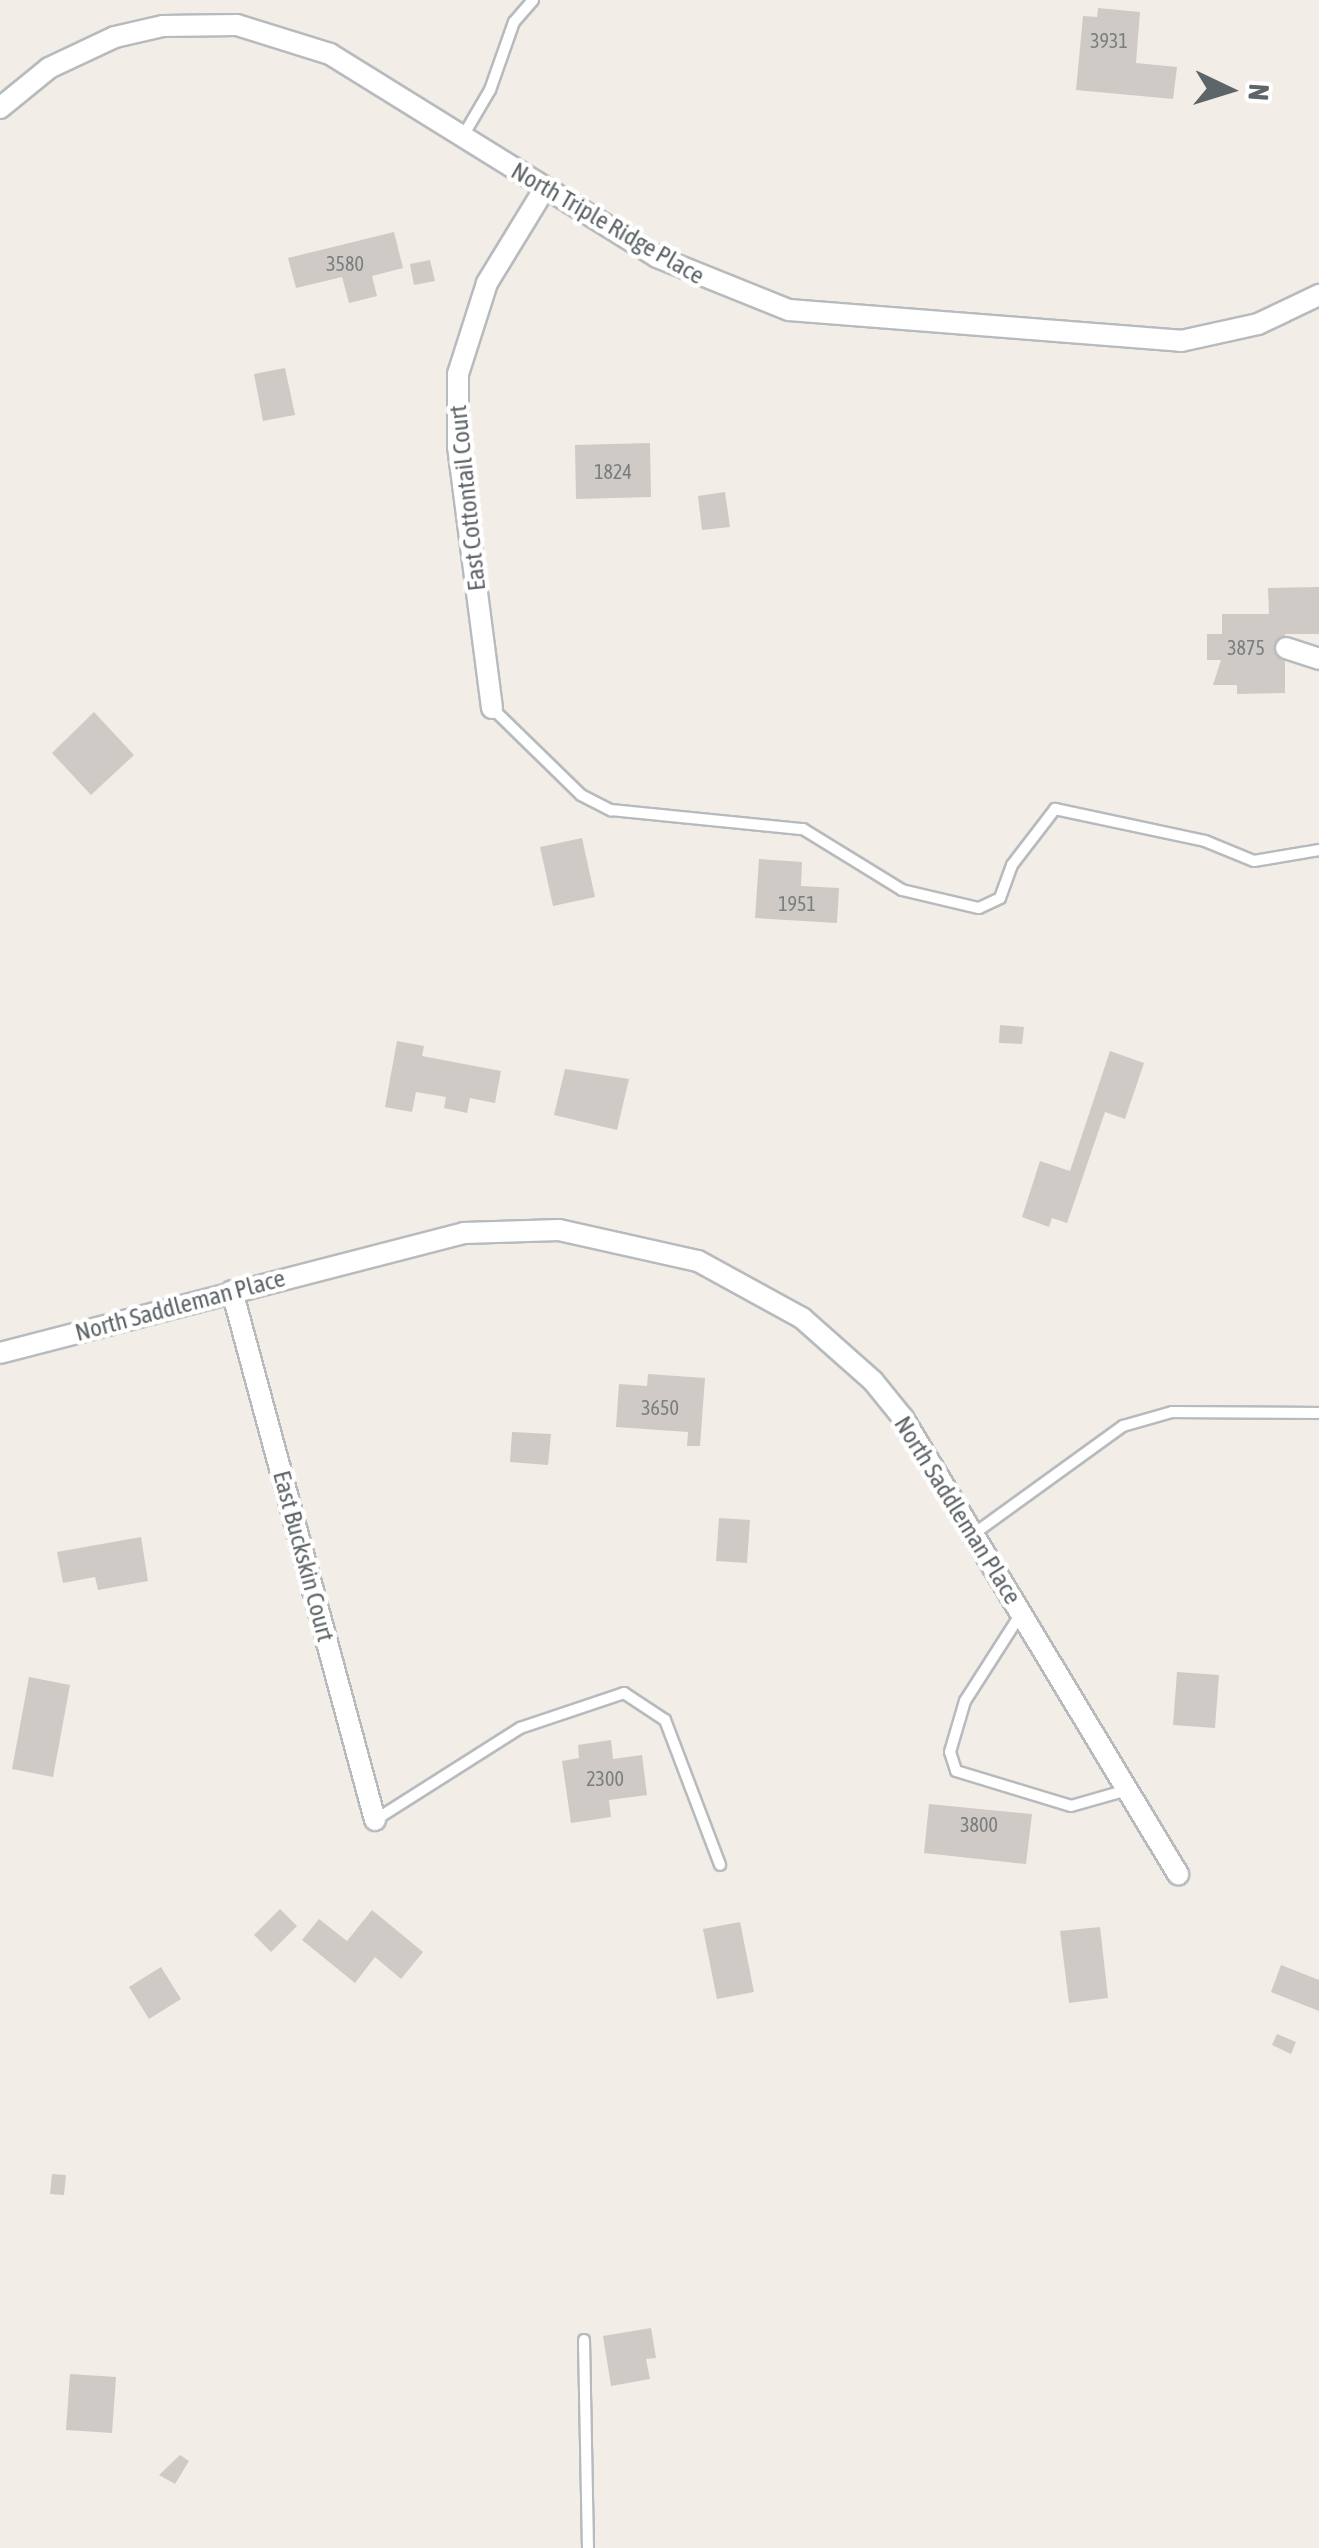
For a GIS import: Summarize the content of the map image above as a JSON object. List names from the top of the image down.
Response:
{
  "streets": {
    "street": [
      "North Triple Ridge Place",
      "East Cottontail Court",
      "North Saddleman Place",
      "East Buckskin Court"
    ]
  },
  "crossings": [
    ["North Triple Ridge Place", "East Cottontail Court"],
    ["North Saddleman Place", "East Buckskin Court"]
  ],
  "house_numbers": [
    "3931",
    "3580",
    "1824",
    "3875",
    "1951",
    "3650",
    "2300",
    "3800"
  ],
  "north": "right"
}
